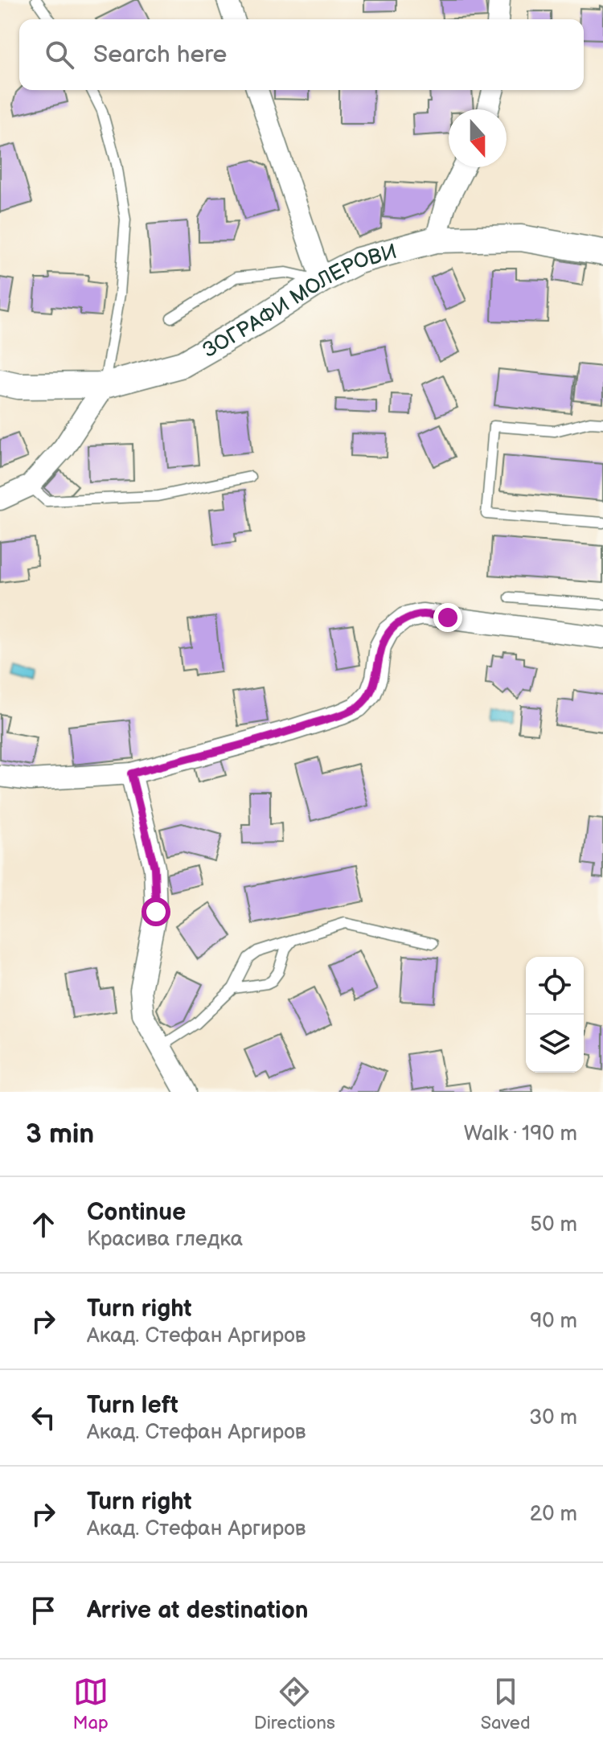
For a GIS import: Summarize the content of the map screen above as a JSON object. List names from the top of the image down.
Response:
{
  "streets": {
    "street": ["ЗОГРАФИ МОЛЕРОВИ"]
  },
  "north": "bottom",
  "page": {
    "search": "Search here",
    "heading": ["3 min", "Walk · 190 m"],
    "list": [
      ["Continue", "Красива гледка", "50 m"],
      ["Turn right", "Акад. Стефан Аргиров", "90 m"],
      ["Turn left", "Акад. Стефан Аргиров", "30 m"],
      ["Turn right", "Акад. Стефан Аргиров", "20 m"],
      "Arrive at destination"
    ],
    "nav": ["Map", "Directions", "Saved"]
  }
}
